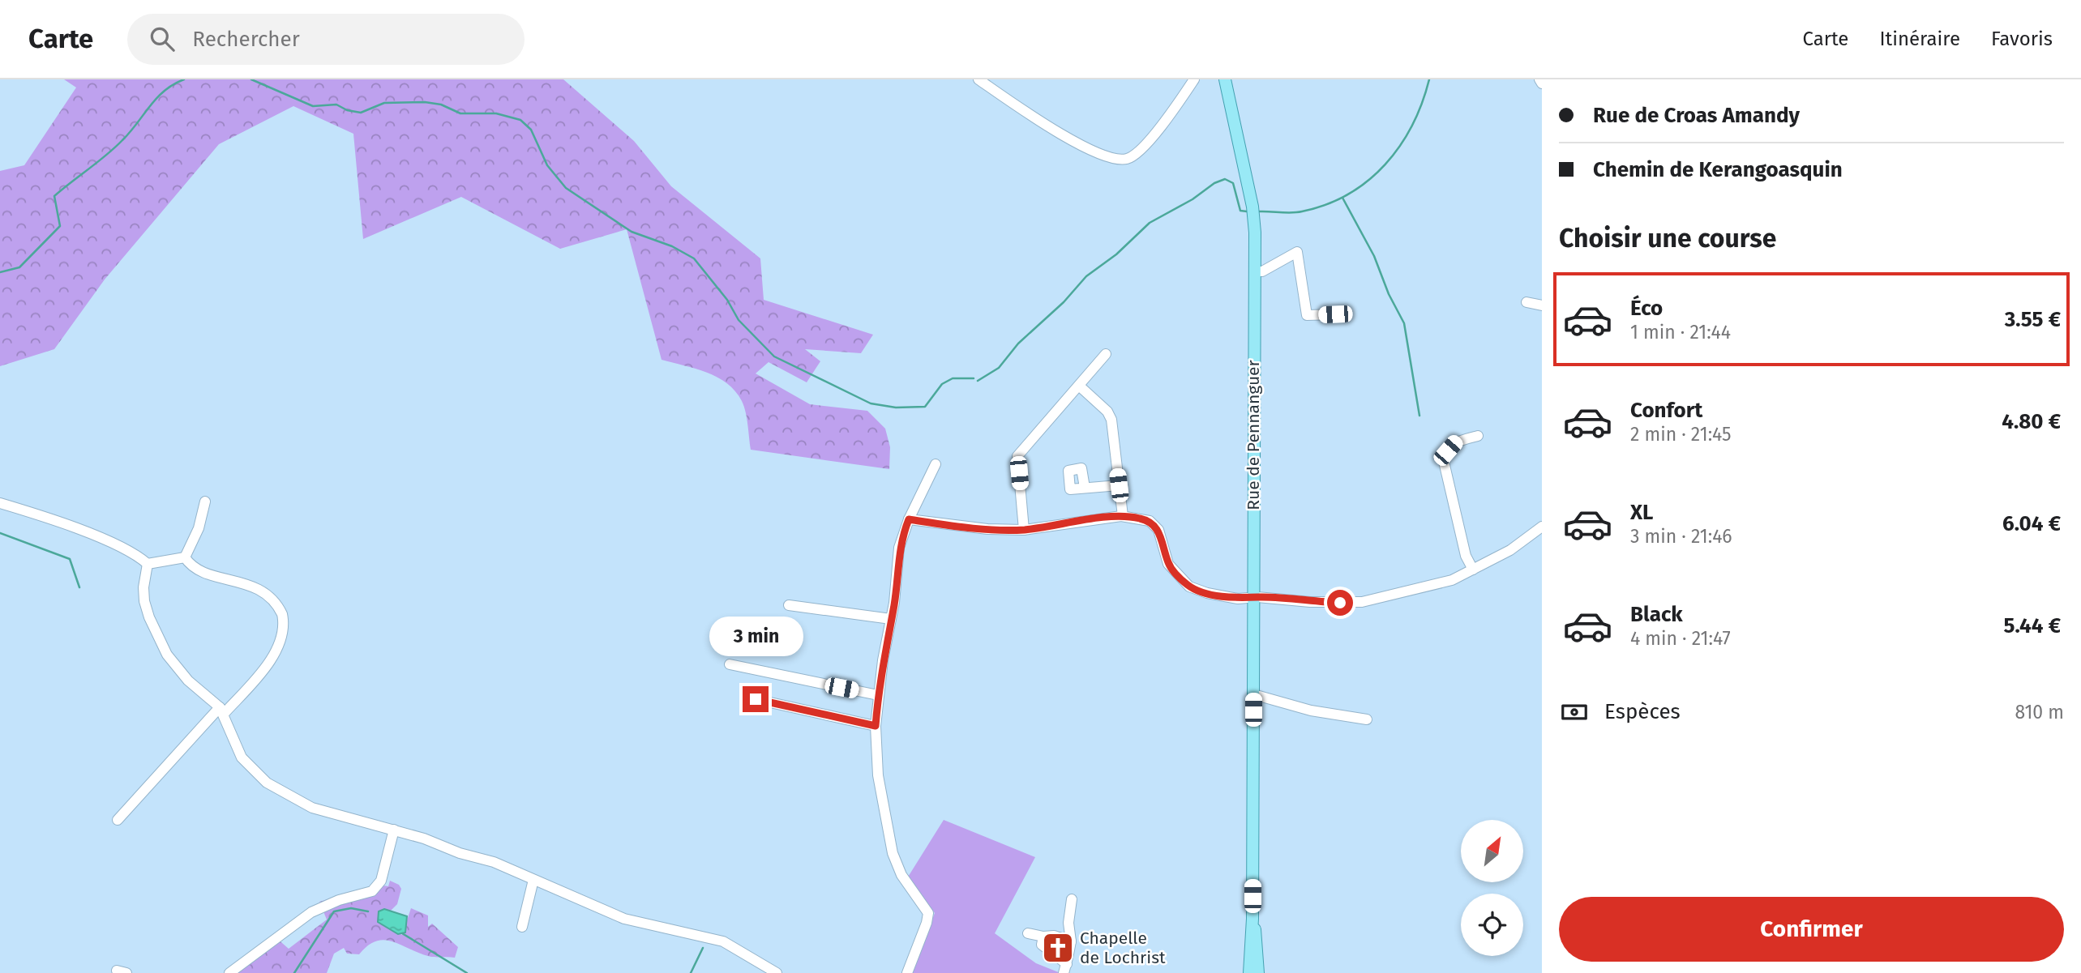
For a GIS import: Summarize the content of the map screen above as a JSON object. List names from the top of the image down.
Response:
{
  "streets": {
    "main road": ["Rue de Pennanguer"]
  },
  "places": {
    "church": ["Chapelle de Lochrist"]
  },
  "north": "top right",
  "page": {
    "header": "Carte",
    "search": "Rechercher",
    "nav": ["Carte", "Itinéraire", "Favoris"],
    "banner": ["Rue de Croas Amandy", "Chemin de Kerangoasquin"],
    "heading": "Choisir une course",
    "list": [
      {
        "name": "Éco",
        "note": "1 min · 21:44",
        "value": "3.55 €"
      },
      {
        "name": "Confort",
        "note": "2 min · 21:45",
        "value": "4.80 €"
      },
      {
        "name": "XL",
        "note": "3 min · 21:46",
        "value": "6.04 €"
      },
      {
        "name": "Black",
        "note": "4 min · 21:47",
        "value": "5.44 €"
      }
    ],
    "bubble": "3 min",
    "pay": ["Espèces", "810 m"],
    "buttons": "Confirmer"
  }
}
